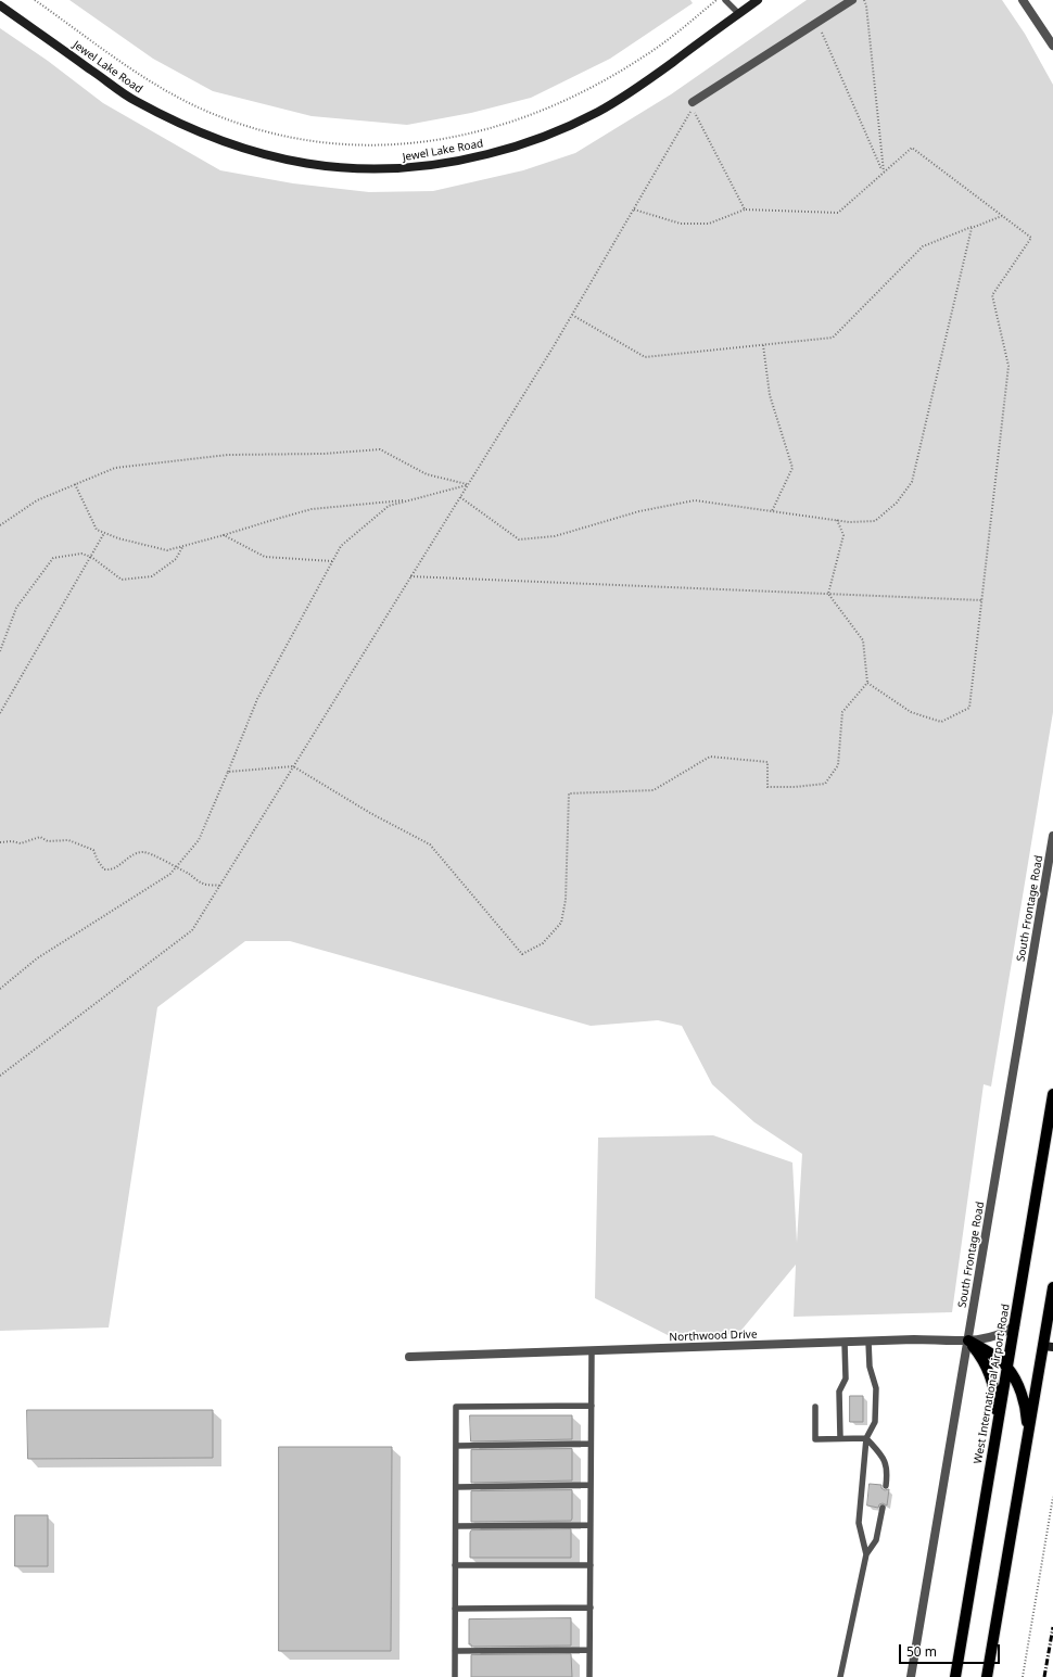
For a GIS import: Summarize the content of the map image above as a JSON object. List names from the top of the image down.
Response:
{
  "streets": {
    "main road": ["Jewel Lake Road", "West International Airport Road"],
    "street": ["South Frontage Road", "Northwood Drive"]
  },
  "crossings": [
    ["South Frontage Road", "Northwood Drive"],
    ["Northwood Drive", "West International Airport Road"]
  ],
  "scale_bar": "50 m"
}
